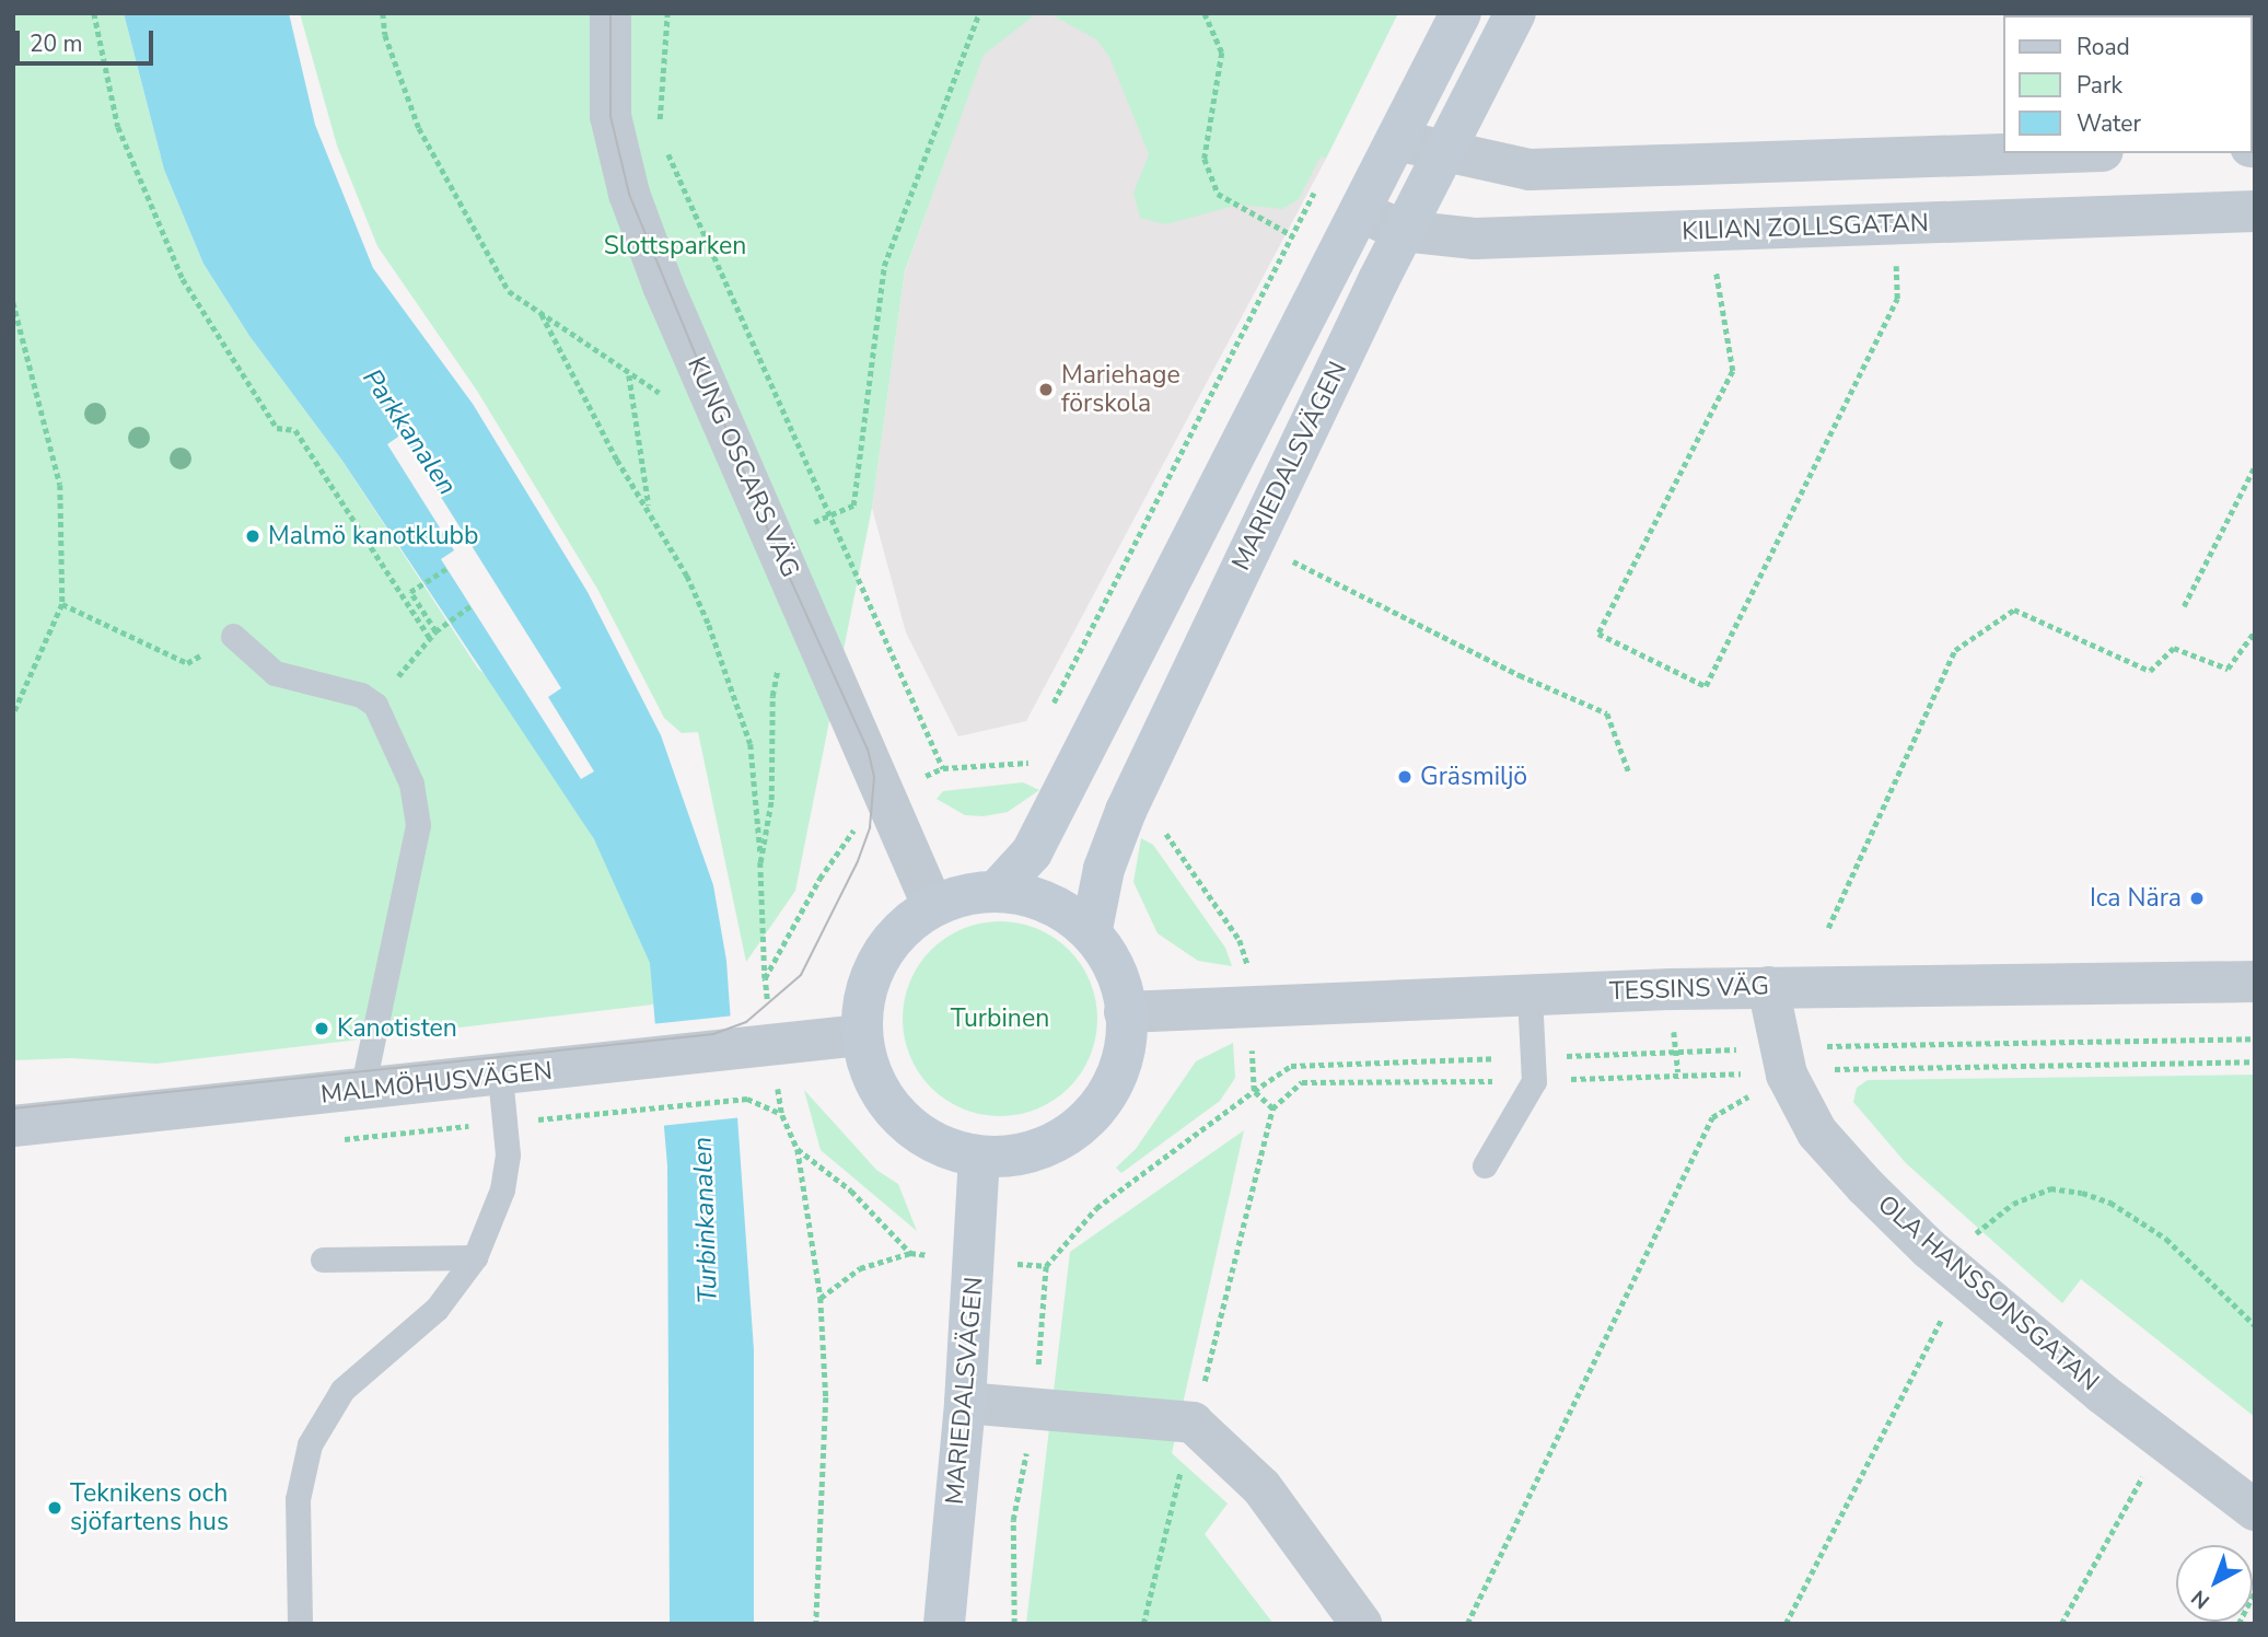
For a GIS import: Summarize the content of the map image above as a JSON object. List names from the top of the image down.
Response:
{
  "streets": {
    "main road": ["MARIEDALSVÄGEN"],
    "street": [
      "KILIAN ZOLLSGATAN",
      "KUNG OSCARS VÄG",
      "TESSINS VÄG",
      "MALMÖHUSVÄGEN",
      "OLA HANSSONSGATAN"
    ]
  },
  "crossings": [
    ["KILIAN ZOLLSGATAN", "MARIEDALSVÄGEN"],
    ["MARIEDALSVÄGEN", "KUNG OSCARS VÄG"],
    ["MARIEDALSVÄGEN", "TESSINS VÄG"],
    ["MARIEDALSVÄGEN", "MALMÖHUSVÄGEN"],
    ["KUNG OSCARS VÄG", "TESSINS VÄG"],
    ["KUNG OSCARS VÄG", "MALMÖHUSVÄGEN"],
    ["TESSINS VÄG", "MALMÖHUSVÄGEN"],
    ["TESSINS VÄG", "OLA HANSSONSGATAN"]
  ],
  "water": ["Parkkanalen", "Turbinkanalen"],
  "parks": ["Slottsparken", "Turbinen"],
  "places": [
    "Mariehage förskola",
    "Malmö kanotklubb",
    "Gräsmiljö",
    "Ica Nära",
    "Kanotisten",
    "Teknikens och sjöfartens hus"
  ],
  "legend": ["Road", "Park", "Water"],
  "scale_bar": "20 m",
  "north": "bottom left"
}
